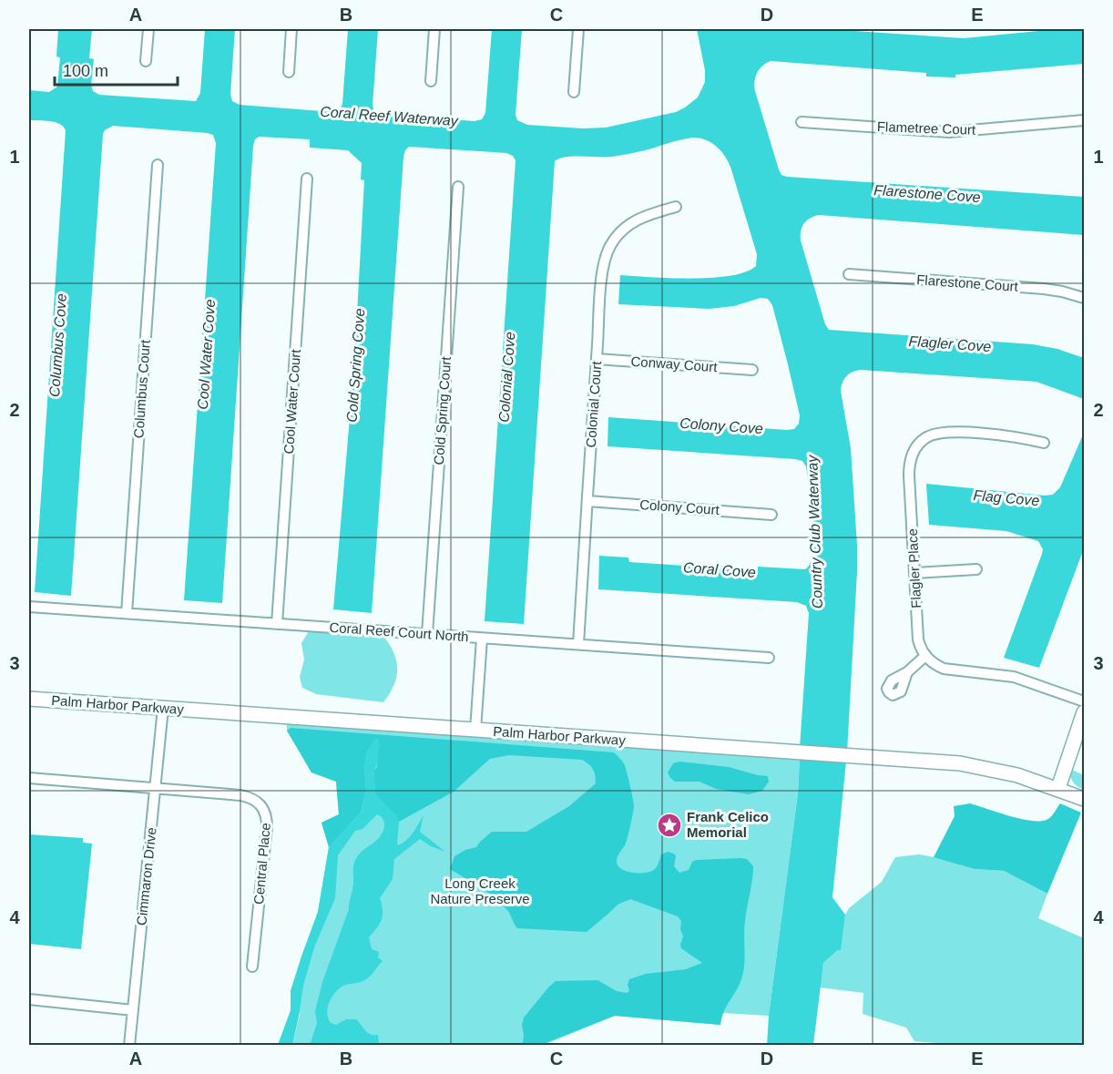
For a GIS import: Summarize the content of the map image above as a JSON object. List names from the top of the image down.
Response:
{
  "streets": {
    "street": [
      "Flametree Court",
      "Flarestone Court",
      "Conway Court",
      "Columbus Court",
      "Cool Water Court",
      "Colonial Court",
      "Cold Spring Court",
      "Colony Court",
      "Flagler Place",
      "Coral Reef Court North",
      "Palm Harbor Parkway",
      "Central Place",
      "Cimmaron Drive"
    ]
  },
  "crossings": [
    ["Conway Court", "Colonial Court"],
    ["Columbus Court", "Coral Reef Court North"],
    ["Cool Water Court", "Coral Reef Court North"],
    ["Colonial Court", "Colony Court"],
    ["Colonial Court", "Coral Reef Court North"],
    ["Cold Spring Court", "Coral Reef Court North"],
    ["Palm Harbor Parkway", "Cimmaron Drive"],
    ["Central Place", "Cimmaron Drive"]
  ],
  "water": [
    "Coral Reef Waterway",
    "Flarestone Cove",
    "Flagler Cove",
    "Columbus Cove",
    "Cool Water Cove",
    "Cold Spring Cove",
    "Colonial Cove",
    "Colony Cove",
    "Flag Cove",
    "Country Club Waterway",
    "Coral Cove"
  ],
  "parks": ["Long Creek Nature Preserve"],
  "places": {
    "place": ["Frank Celico Memorial"]
  },
  "scale_bar": "100 m",
  "grid": {
    "columns": [
      "A",
      "B",
      "C",
      "D",
      "E"
    ],
    "rows": [
      "1",
      "2",
      "3",
      "4"
    ]
  }
}
